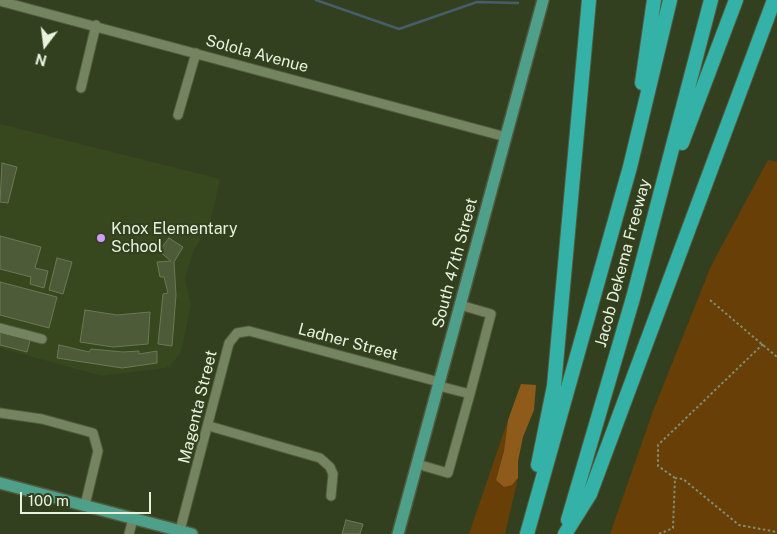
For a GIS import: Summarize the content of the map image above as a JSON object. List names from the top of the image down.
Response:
{
  "streets": {
    "highway": ["Jacob Dekema Freeway"],
    "main road": ["South 47th Street"],
    "street": ["Solola Avenue", "Ladner Street", "Magenta Street"]
  },
  "crossings": [
    ["Solola Avenue", "South 47th Street"],
    ["South 47th Street", "Ladner Street"],
    ["Ladner Street", "Magenta Street"]
  ],
  "places": ["Knox Elementary School"],
  "scale_bar": "100 m",
  "north": "bottom"
}
